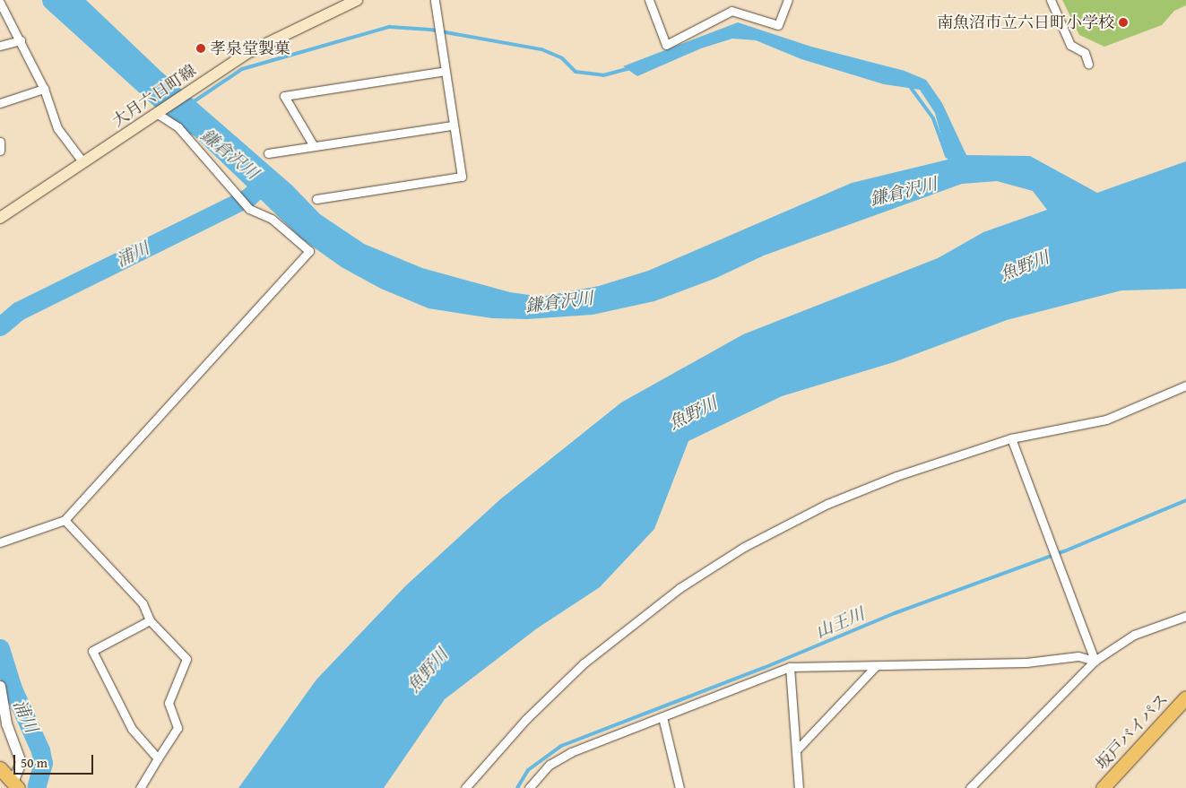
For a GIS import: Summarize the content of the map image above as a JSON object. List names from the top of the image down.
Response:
{
  "streets": {
    "highway": ["坂戸バイパス"],
    "main road": ["大月六日町線"]
  },
  "water": [
    "鎌倉沢川",
    "浦川",
    "魚野川",
    "山王川"
  ],
  "places": ["南魚沼市立六日町小学校", "孝泉堂製菓"],
  "scale_bar": "50 m"
}
